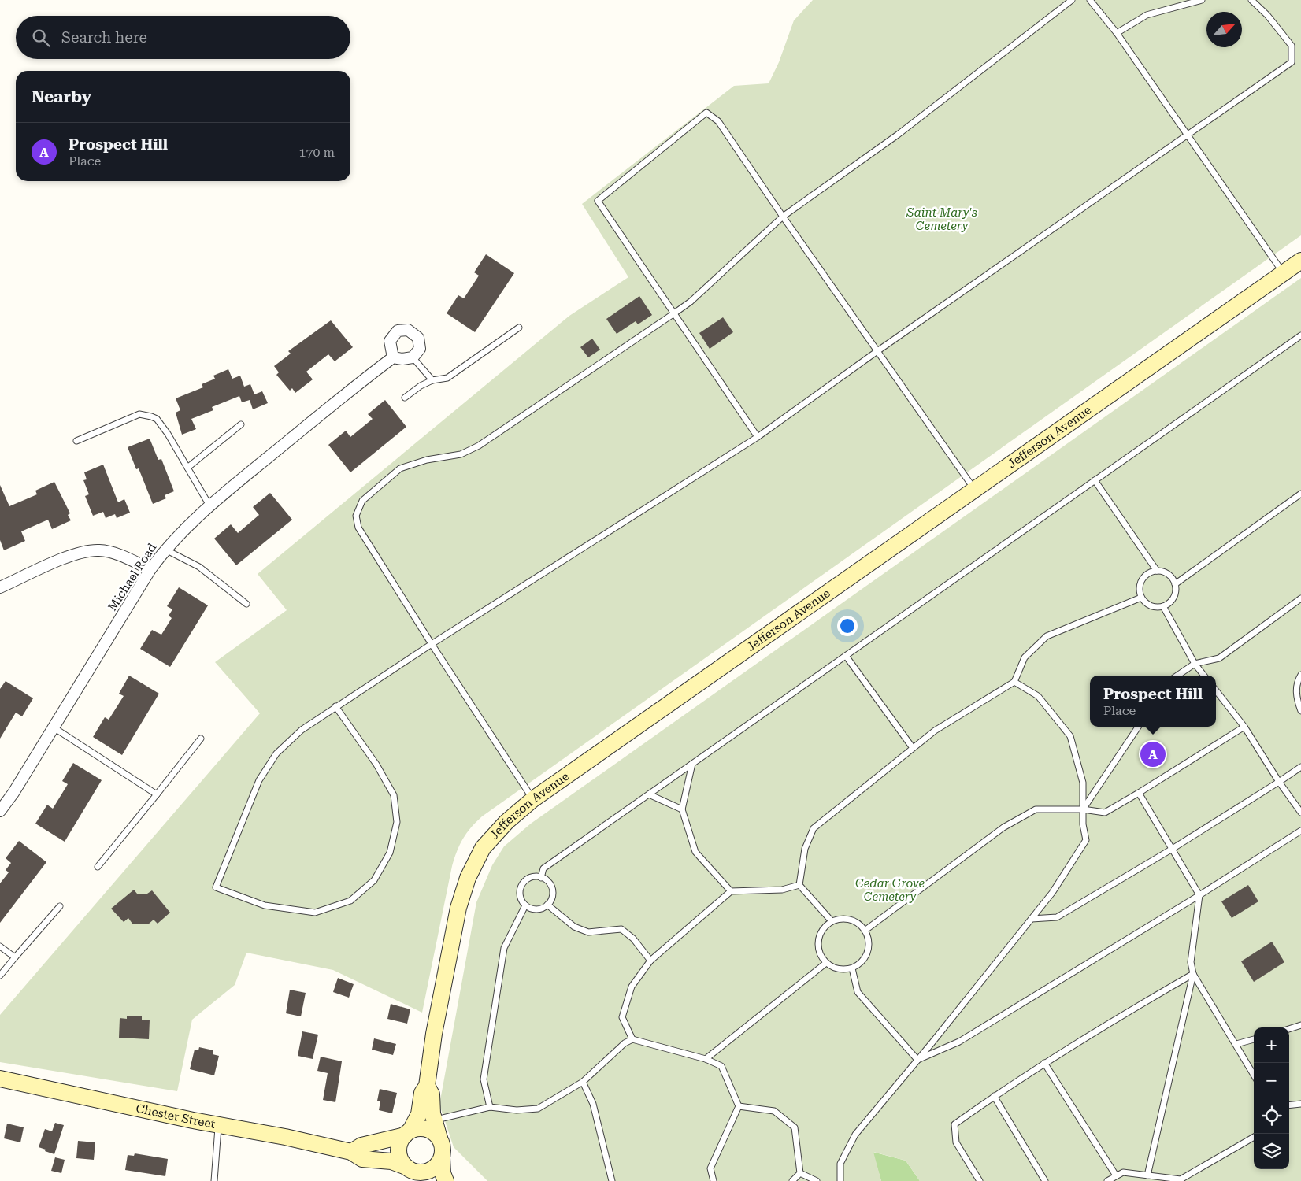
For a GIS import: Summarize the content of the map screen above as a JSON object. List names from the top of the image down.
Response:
{
  "streets": {
    "main road": ["Jefferson Avenue", "Chester Street"],
    "street": ["Michael Road"]
  },
  "crossings": [
    ["Jefferson Avenue", "Chester Street"]
  ],
  "parks": ["Saint Mary's Cemetery", "Cedar Grove Cemetery"],
  "north": "top right",
  "page": {
    "search": "Search here",
    "heading": "Nearby",
    "list": [
      {
        "mark": "A",
        "name": "Prospect Hill",
        "note": "Place",
        "value": "170 m"
      }
    ],
    "popup": ["Prospect Hill", "Place"],
    "pins": "A",
    "map_buttons": ["+", "−"]
  }
}
